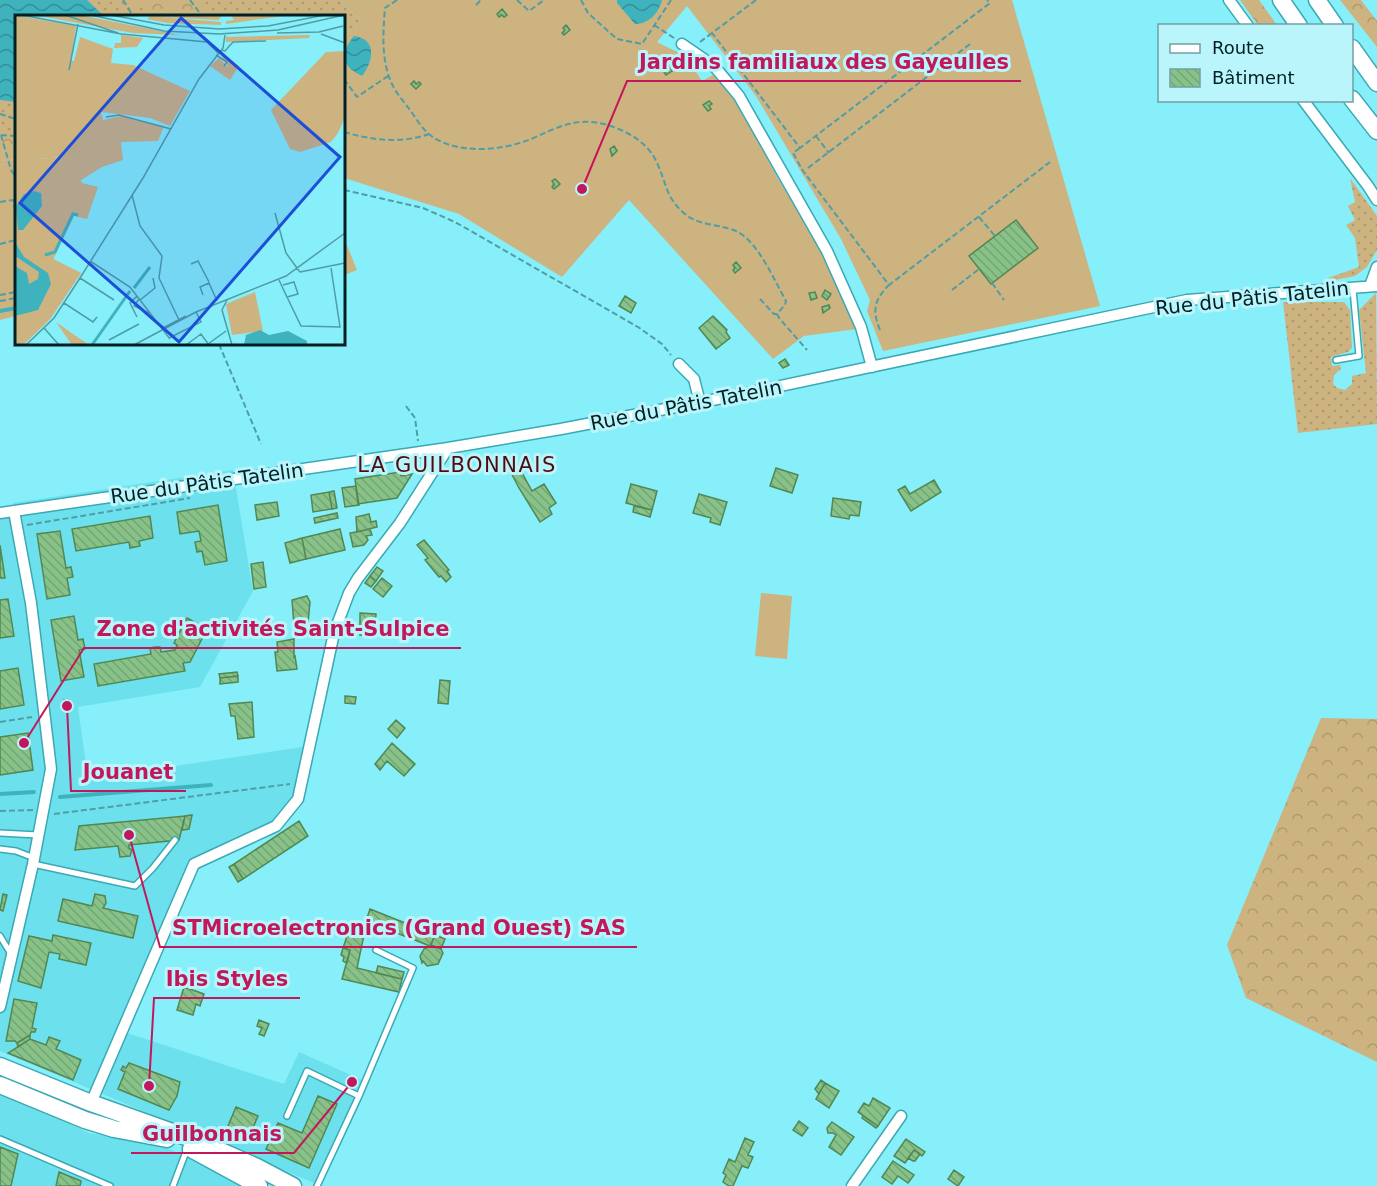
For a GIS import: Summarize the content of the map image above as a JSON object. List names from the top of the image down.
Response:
{
  "streets": {
    "street": ["Rue du Pâtis Tatelin"]
  },
  "districts": ["LA GUILBONNAIS"],
  "places": [
    "Jardins familiaux des Gayeulles",
    "Jouanet",
    "Zone d'activités Saint-Sulpice",
    "STMicroelectronics (Grand Ouest) SAS",
    "Guilbonnais",
    "Ibis Styles"
  ],
  "legend": ["Route", "Bâtiment"]
}
